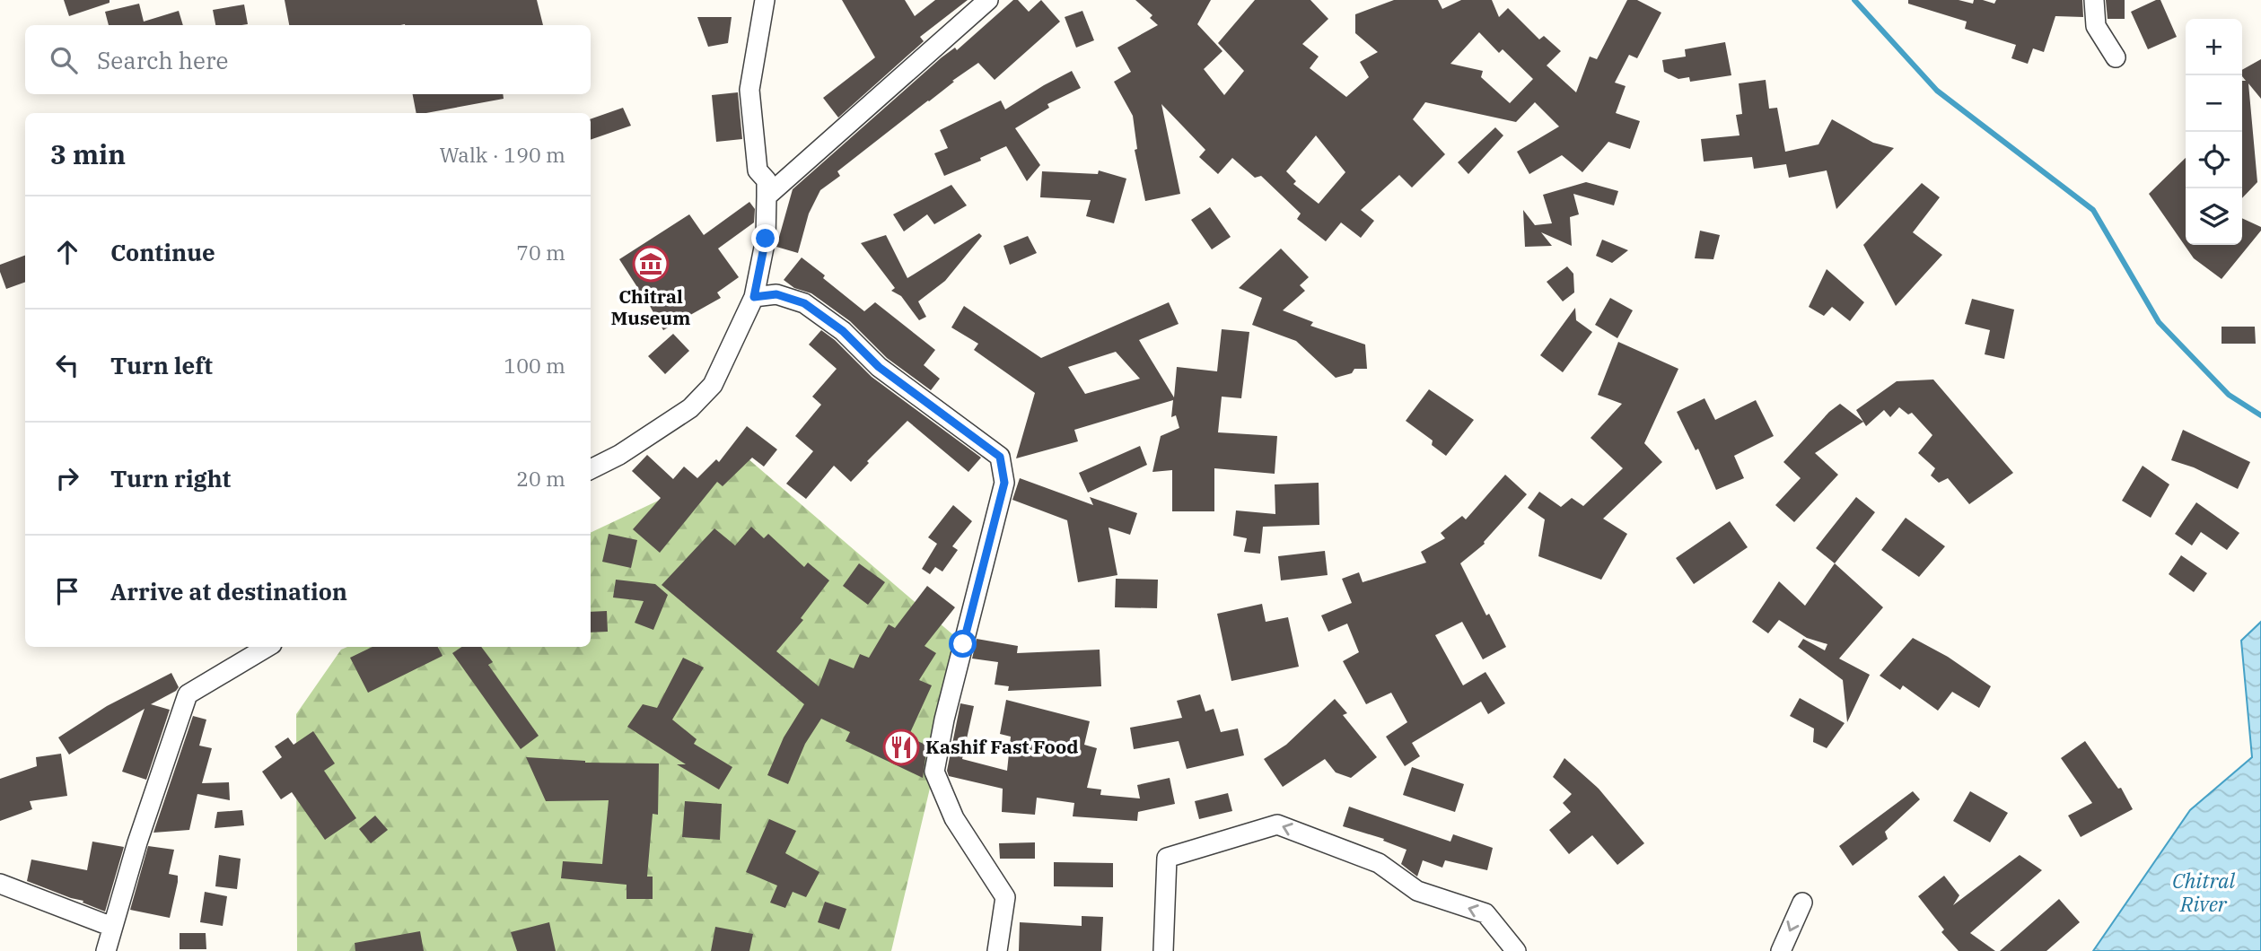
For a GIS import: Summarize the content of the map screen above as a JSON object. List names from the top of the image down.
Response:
{
  "water": ["Chitral River"],
  "places": {
    "museum": ["Chitral Museum"],
    "restaurant": ["Kashif Fast Food"]
  },
  "page": {
    "map_buttons": ["+", "−"],
    "search": "Search here",
    "heading": ["3 min", "Walk · 190 m"],
    "list": [
      ["Continue", "70 m"],
      ["Turn left", "100 m"],
      ["Turn right", "20 m"],
      "Arrive at destination"
    ]
  }
}
